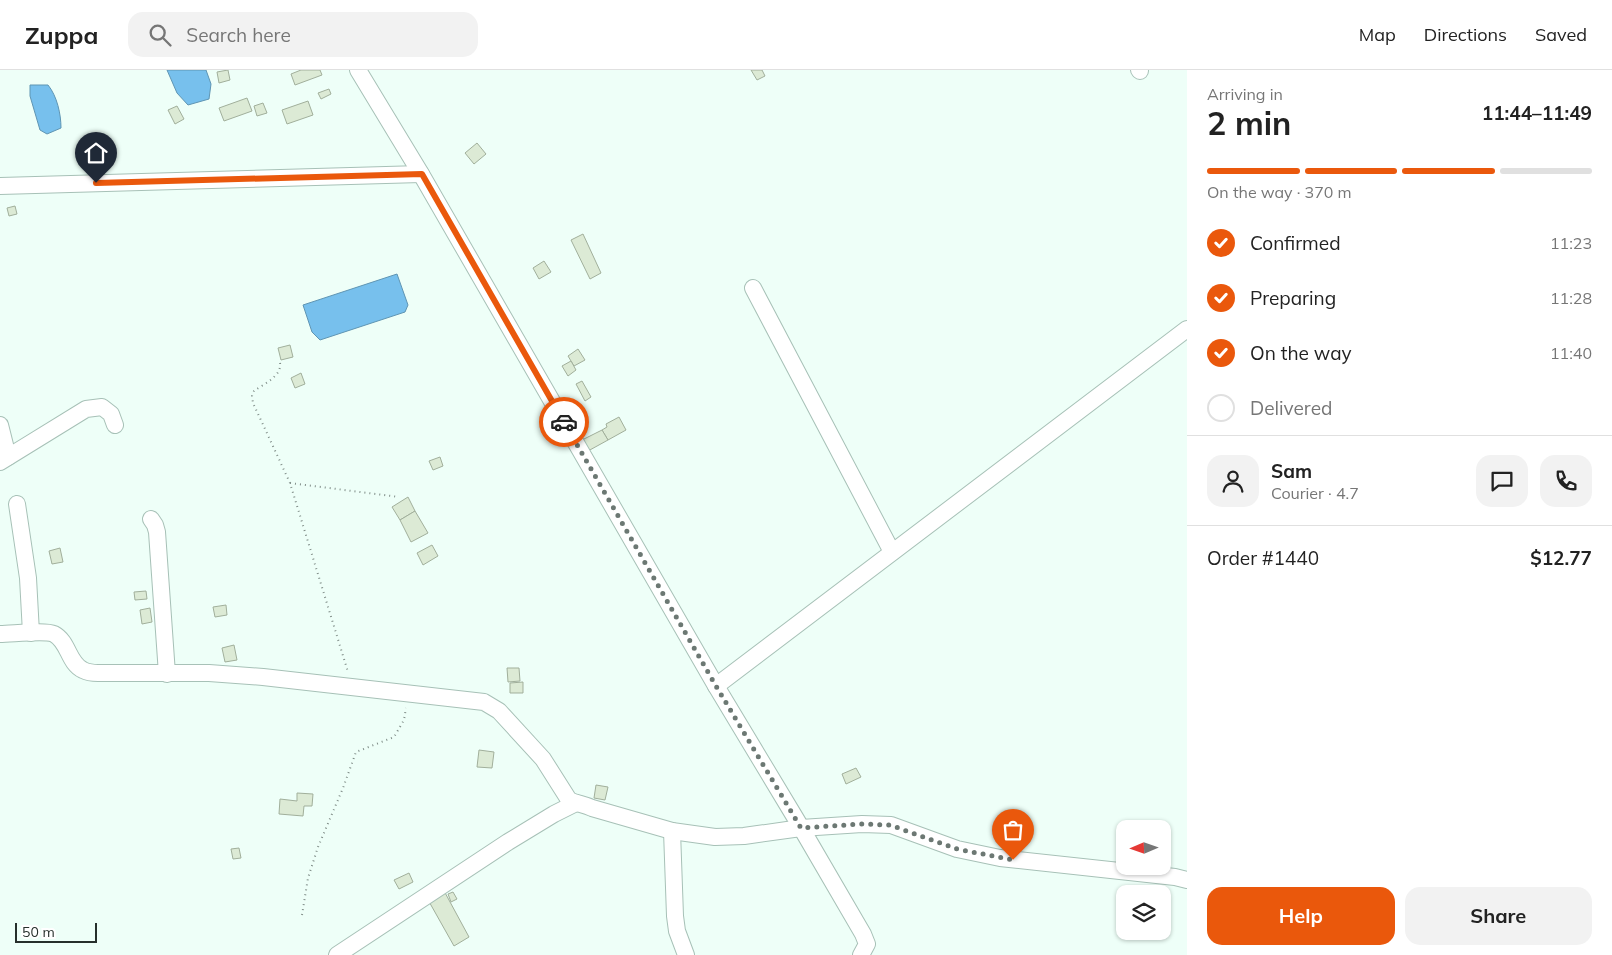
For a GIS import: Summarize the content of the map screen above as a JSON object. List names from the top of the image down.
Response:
{
  "scale_bar": "50 m",
  "north": "left",
  "page": {
    "header": "Zuppa",
    "search": "Search here",
    "nav": ["Map", "Directions", "Saved"],
    "heading": ["2 min", "Arriving in", "11:44–11:49"],
    "panel": [
      "Sam",
      "Courier · 4.7",
      "Order #1440",
      "$12.77"
    ],
    "bar": "On the way · 370 m",
    "list": [
      ["Confirmed", "11:23"],
      ["Preparing", "11:28"],
      ["On the way", "11:40"],
      "Delivered"
    ],
    "buttons": ["Help", "Share"],
    "scale": "50 m"
  }
}
